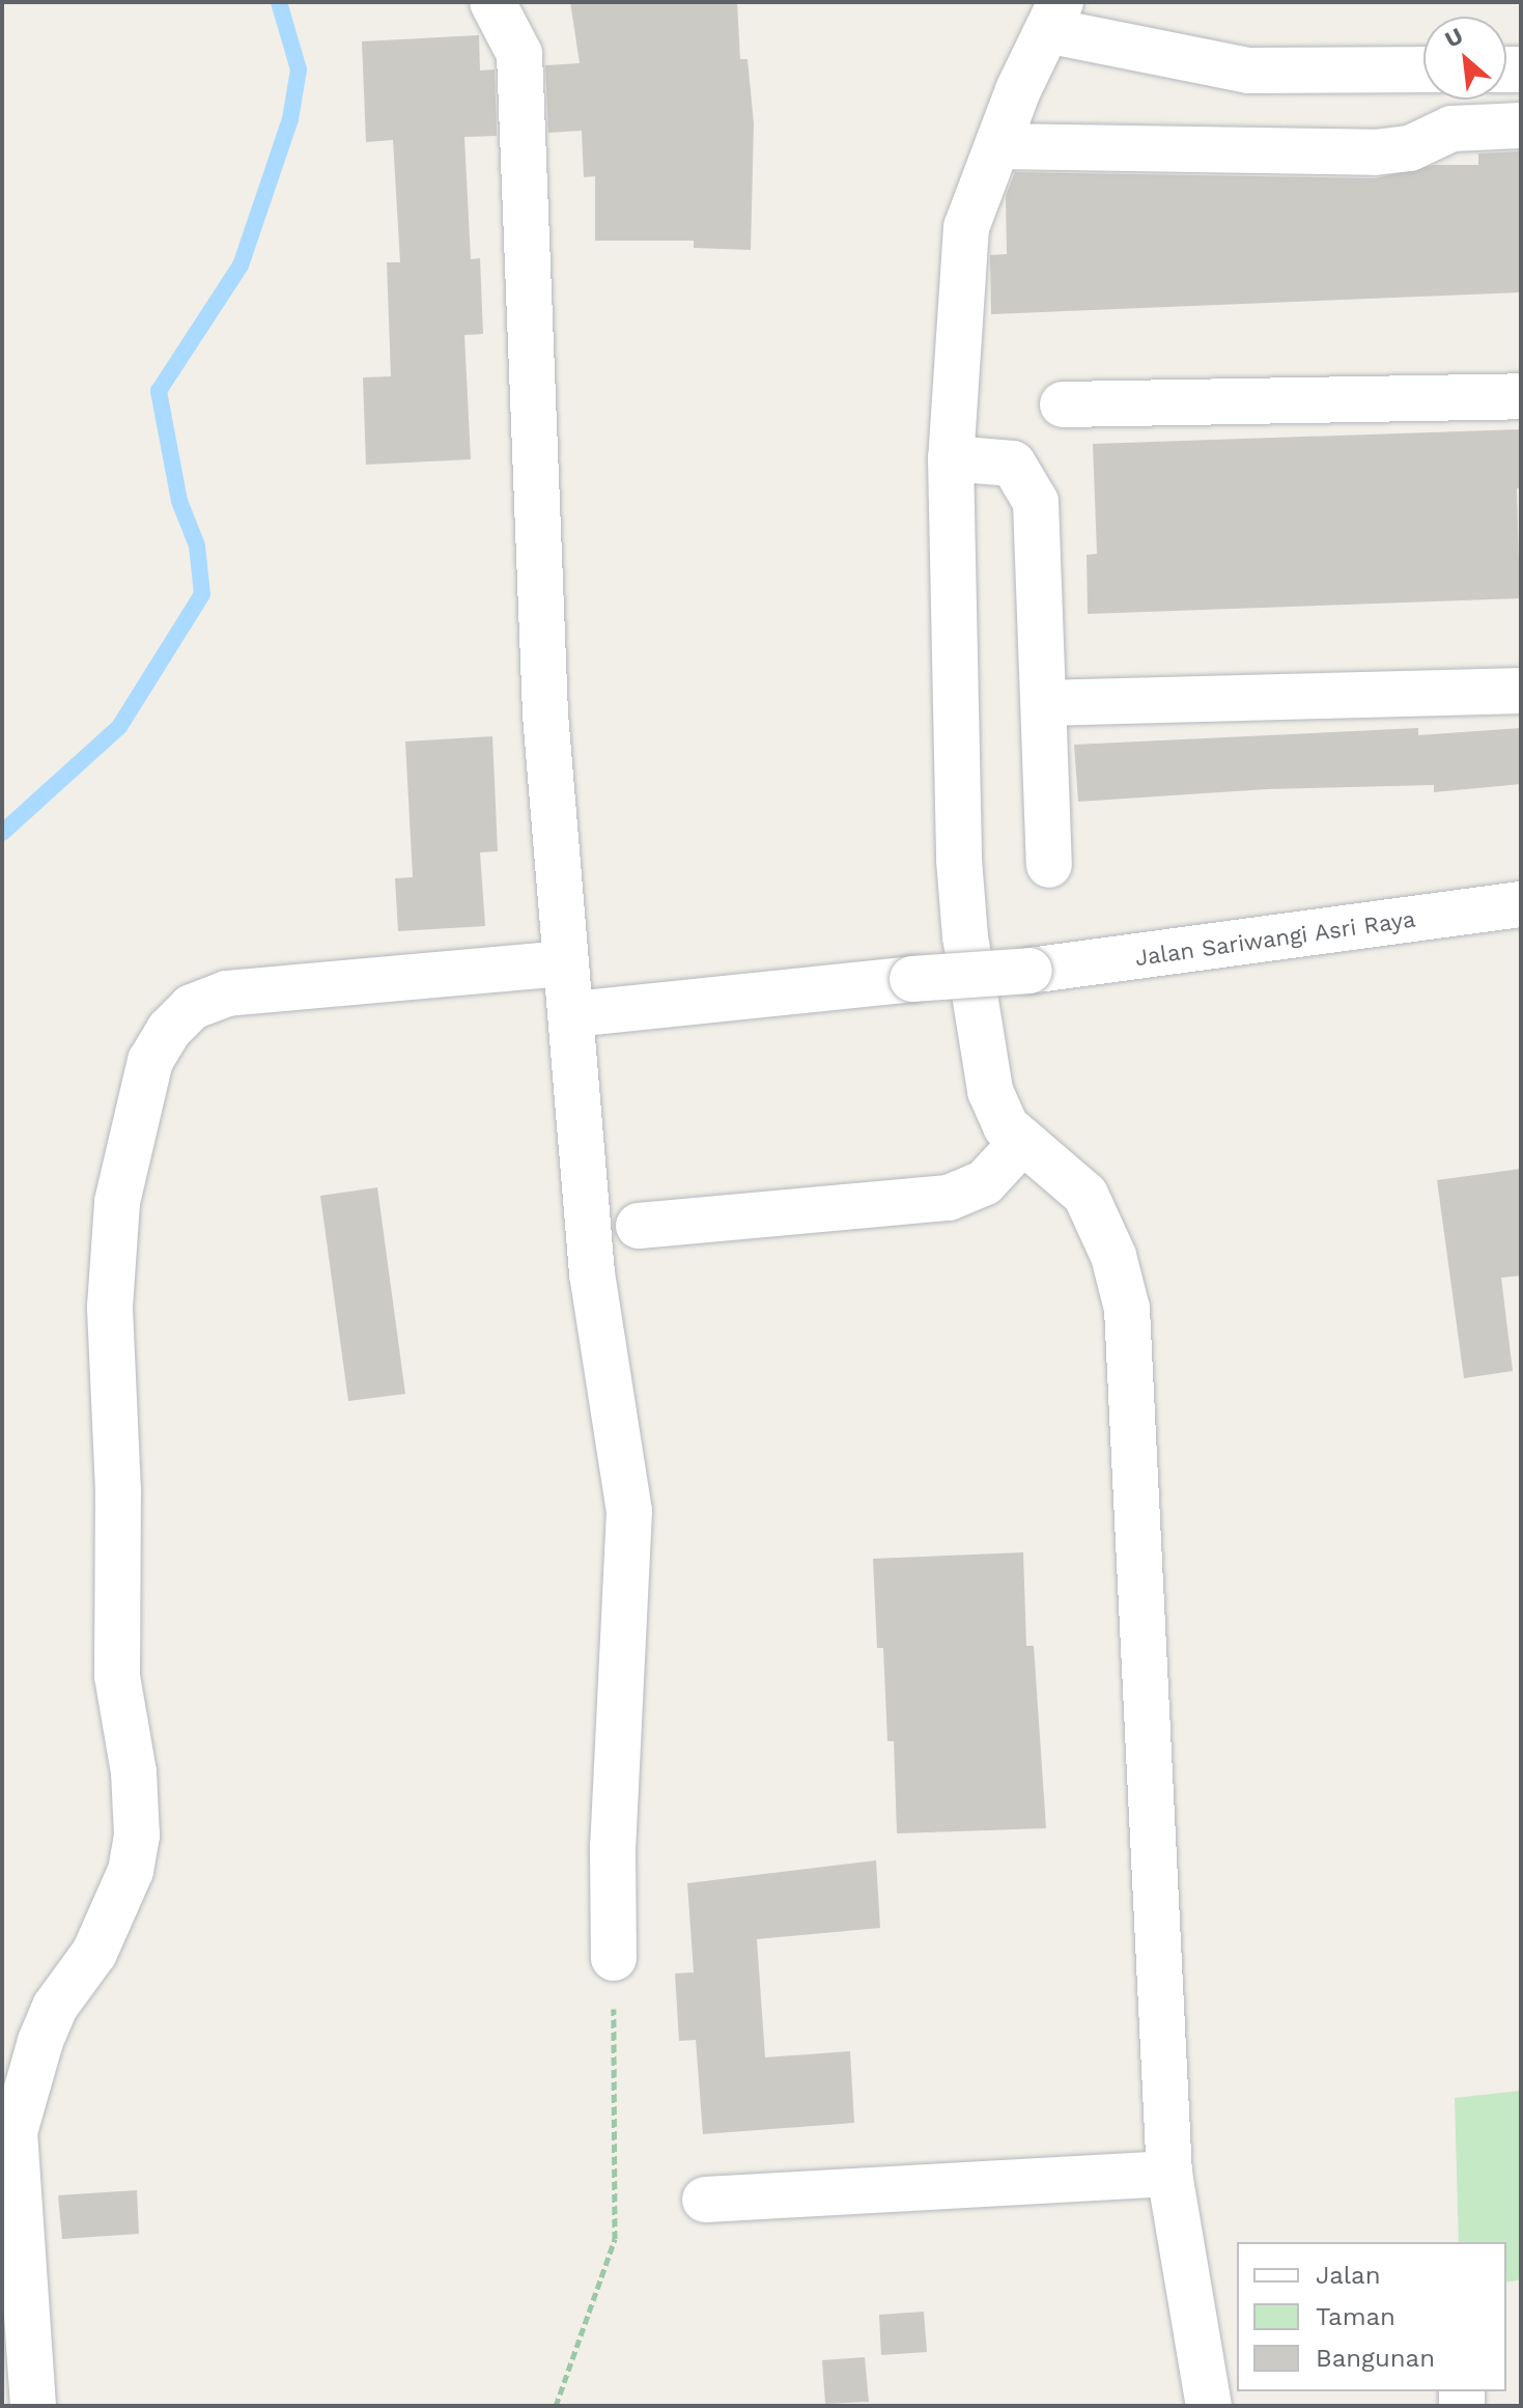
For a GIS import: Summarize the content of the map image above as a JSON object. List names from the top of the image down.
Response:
{
  "streets": {
    "street": ["Jalan Sariwangi Asri Raya"]
  },
  "legend": ["Jalan", "Taman", "Bangunan"],
  "north": "top left"
}
